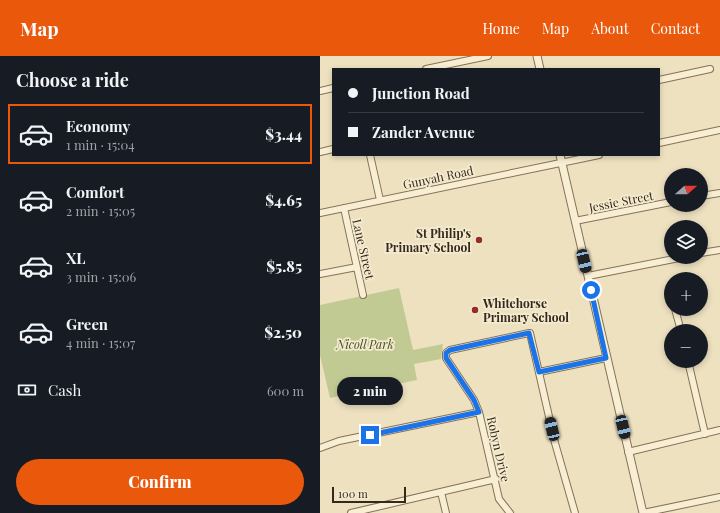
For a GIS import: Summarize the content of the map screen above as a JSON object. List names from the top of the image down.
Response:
{
  "streets": {
    "street": [
      "Gunyah Road",
      "Jessie Street",
      "Lane Street",
      "Robyn Drive"
    ]
  },
  "crossings": [
    ["Gunyah Road", "Lane Street"]
  ],
  "parks": ["Nicoll Park"],
  "places": ["St Philip's Primary School", "Whitehorse Primary School"],
  "scale_bar": "100 m",
  "north": "right",
  "page": {
    "header": "Map",
    "nav": [
      "Home",
      "Map",
      "About",
      "Contact"
    ],
    "heading": "Choose a ride",
    "banner": ["Junction Road", "Zander Avenue"],
    "list": [
      {
        "name": "Economy",
        "note": "1 min · 15:04",
        "value": "$3.44"
      },
      {
        "name": "Comfort",
        "note": "2 min · 15:05",
        "value": "$4.65"
      },
      {
        "name": "XL",
        "note": "3 min · 15:06",
        "value": "$5.85"
      },
      {
        "name": "Green",
        "note": "4 min · 15:07",
        "value": "$2.50"
      }
    ],
    "map_buttons": ["+", "−"],
    "pay": ["Cash", "600 m"],
    "bubble": "2 min",
    "buttons": "Confirm",
    "scale": "100 m"
  }
}
